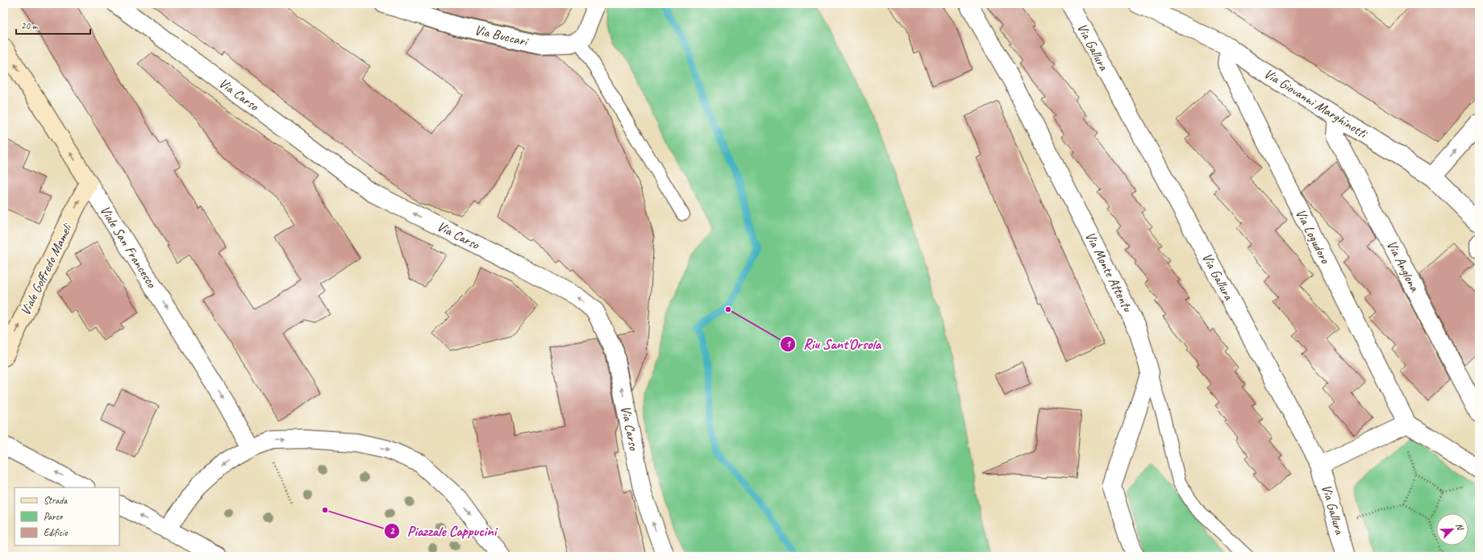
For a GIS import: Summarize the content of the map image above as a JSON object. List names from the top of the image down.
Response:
{
  "streets": {
    "main road": ["Viale San Francesco", "Viale Goffredo Mameli"],
    "street": [
      "Via Buccari",
      "Via Gallura",
      "Via Carso",
      "Via Giovanni Marghinotti",
      "Via Logudoro",
      "Via Anglona",
      "Via Monte Attentu"
    ]
  },
  "crossings": [
    ["Via Giovanni Marghinotti", "Via Logudoro"],
    ["Via Giovanni Marghinotti", "Via Anglona"],
    ["Viale San Francesco", "Viale Goffredo Mameli"]
  ],
  "one_way": ["Via Carso", "Viale Goffredo Mameli"],
  "places": ["Riu Sant'Orsola", "Piazzale Cappucini"],
  "legend": ["Strada", "Parco", "Edificio"],
  "scale_bar": "20 m",
  "north": "top right"
}
